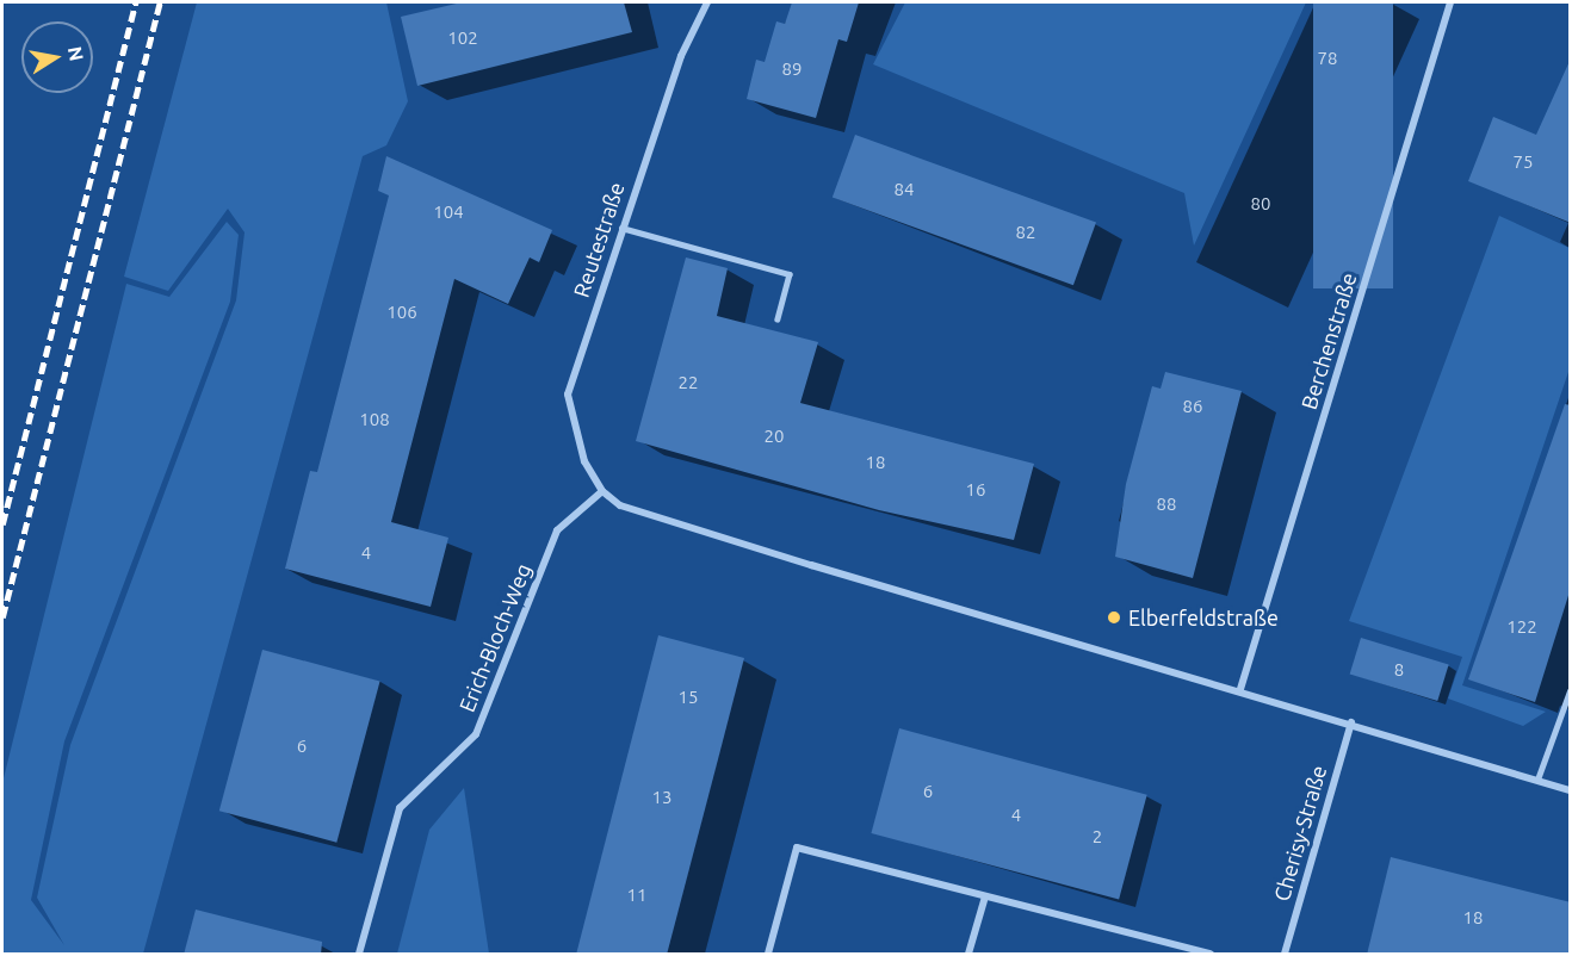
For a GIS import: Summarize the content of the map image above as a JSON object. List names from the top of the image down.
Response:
{
  "streets": {
    "street": [
      "Reutestraße",
      "Berchenstraße",
      "Erich-Bloch-Weg",
      "Cherisy-Straße"
    ]
  },
  "crossings": [
    ["Reutestraße", "Erich-Bloch-Weg"]
  ],
  "places": ["Elberfeldstraße"],
  "house_numbers": [
    "102",
    "78",
    "89",
    "75",
    "84",
    "80",
    "104",
    "82",
    "106",
    "22",
    "86",
    "108",
    "20",
    "18",
    "16",
    "88",
    "4",
    "122",
    "8",
    "15",
    "6",
    "6",
    "13",
    "4",
    "2",
    "11",
    "18"
  ],
  "north": "right"
}
